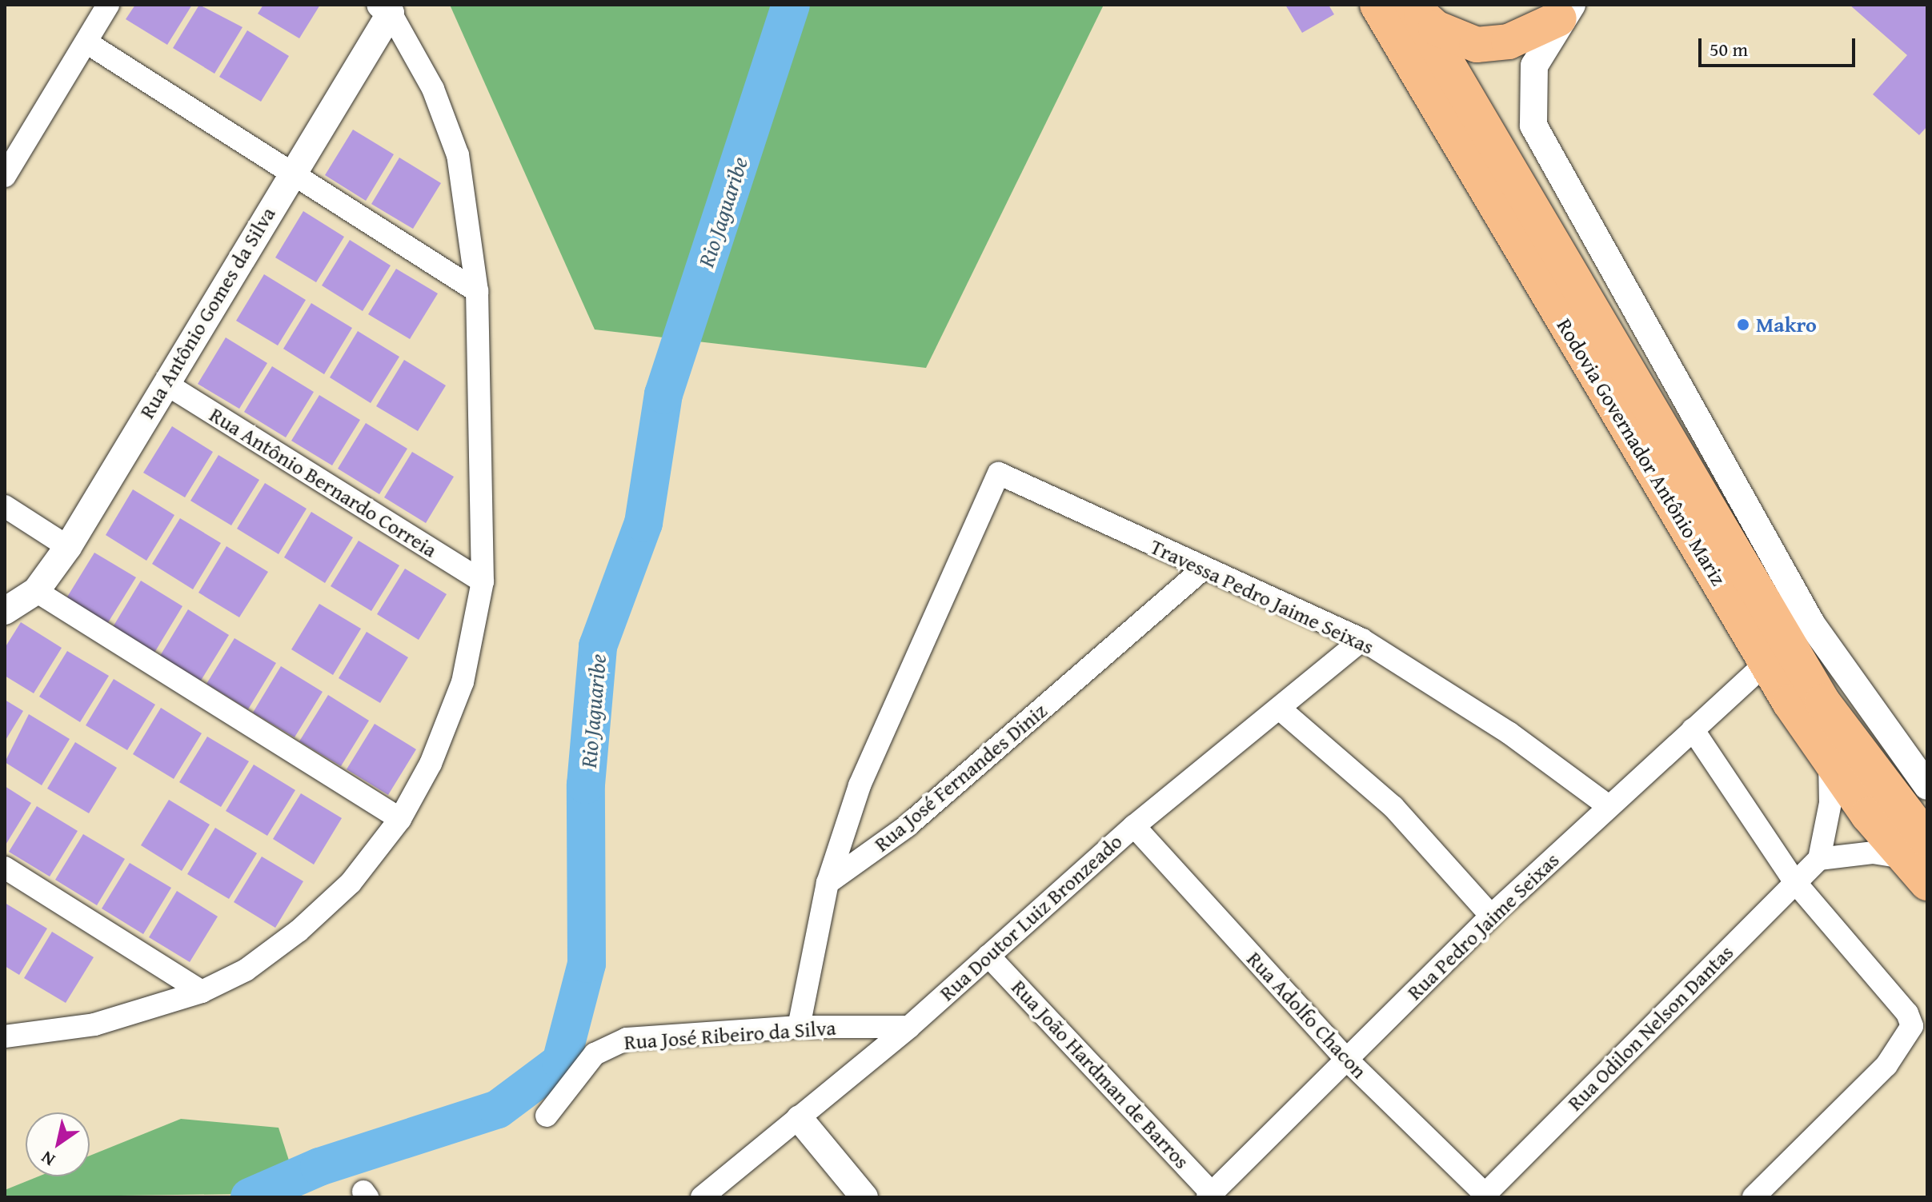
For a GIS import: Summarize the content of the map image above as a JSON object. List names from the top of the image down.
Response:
{
  "streets": {
    "highway": ["Rodovia Governador Antônio Mariz"],
    "street": [
      "Rua Antônio Gomes da Silva",
      "Rua Antônio Bernardo Correia",
      "Travessa Pedro Jaime Seixas",
      "Rua José Fernandes Diniz",
      "Rua Doutor Luiz Bronzeado",
      "Rua Pedro Jaime Seixas",
      "Rua Adolfo Chacon",
      "Rua Odilon Nelson Dantas",
      "Rua José Ribeiro da Silva",
      "Rua João Hardman de Barros"
    ]
  },
  "crossings": [
    ["Rua Antônio Gomes da Silva", "Rua Antônio Bernardo Correia"],
    ["Rodovia Governador Antônio Mariz", "Rua Pedro Jaime Seixas"],
    ["Travessa Pedro Jaime Seixas", "Rua José Fernandes Diniz"],
    ["Travessa Pedro Jaime Seixas", "Rua Doutor Luiz Bronzeado"],
    ["Travessa Pedro Jaime Seixas", "Rua Pedro Jaime Seixas"],
    ["Rua Doutor Luiz Bronzeado", "Rua Adolfo Chacon"],
    ["Rua Doutor Luiz Bronzeado", "Rua José Ribeiro da Silva"],
    ["Rua Doutor Luiz Bronzeado", "Rua João Hardman de Barros"],
    ["Rua Pedro Jaime Seixas", "Rua Adolfo Chacon"],
    ["Rua Pedro Jaime Seixas", "Rua João Hardman de Barros"],
    ["Rua Adolfo Chacon", "Rua Odilon Nelson Dantas"]
  ],
  "water": ["Rio Jaguaribe"],
  "places": ["Makro"],
  "scale_bar": "50 m",
  "north": "bottom left"
}
